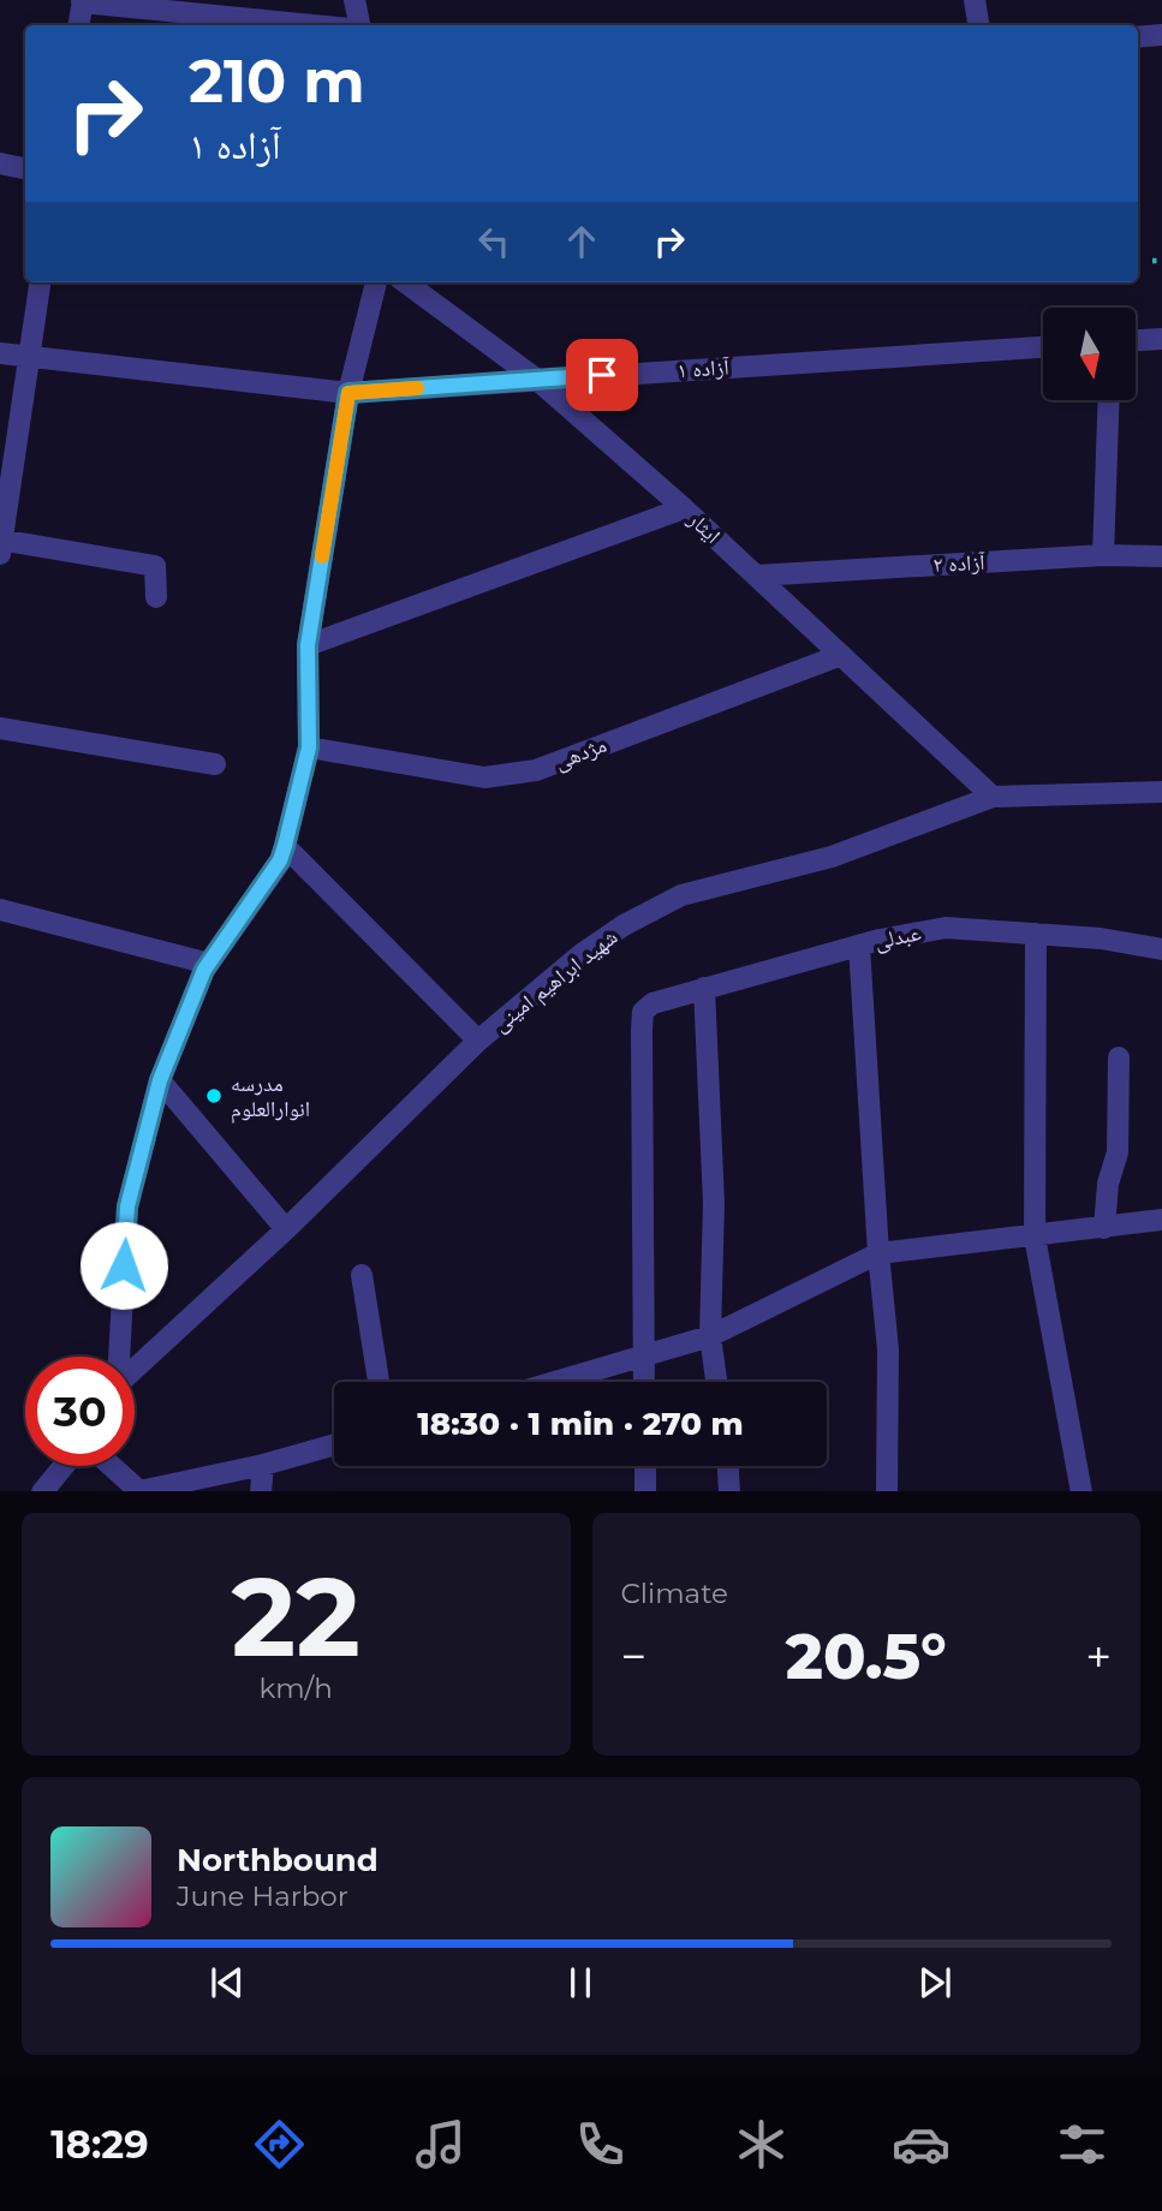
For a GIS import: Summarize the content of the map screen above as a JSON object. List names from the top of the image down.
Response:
{
  "streets": {
    "street": [
      "آزاده ۱",
      "ایثار",
      "آزاده ۲",
      "مژدهی",
      "عبدلی",
      "شهید ابراهیم امینی"
    ]
  },
  "crossings": [
    ["آزاده ۱", "ایثار"],
    ["ایثار", "آزاده ۲"],
    ["ایثار", "مژدهی"],
    ["ایثار", "شهید ابراهیم امینی"]
  ],
  "places": ["مدرسه انوارالعلوم"],
  "north": "bottom",
  "page": {
    "turn": ["210 m", "آزاده ۱"],
    "limit": "30",
    "trip": "18:30 · 1 min · 270 m",
    "tile": [
      ["22", "km/h"],
      "Climate"
    ],
    "heat": ["−", "20.5°", "+"],
    "song": ["Northbound", "June Harbor"],
    "tabs": "18:29"
  }
}
